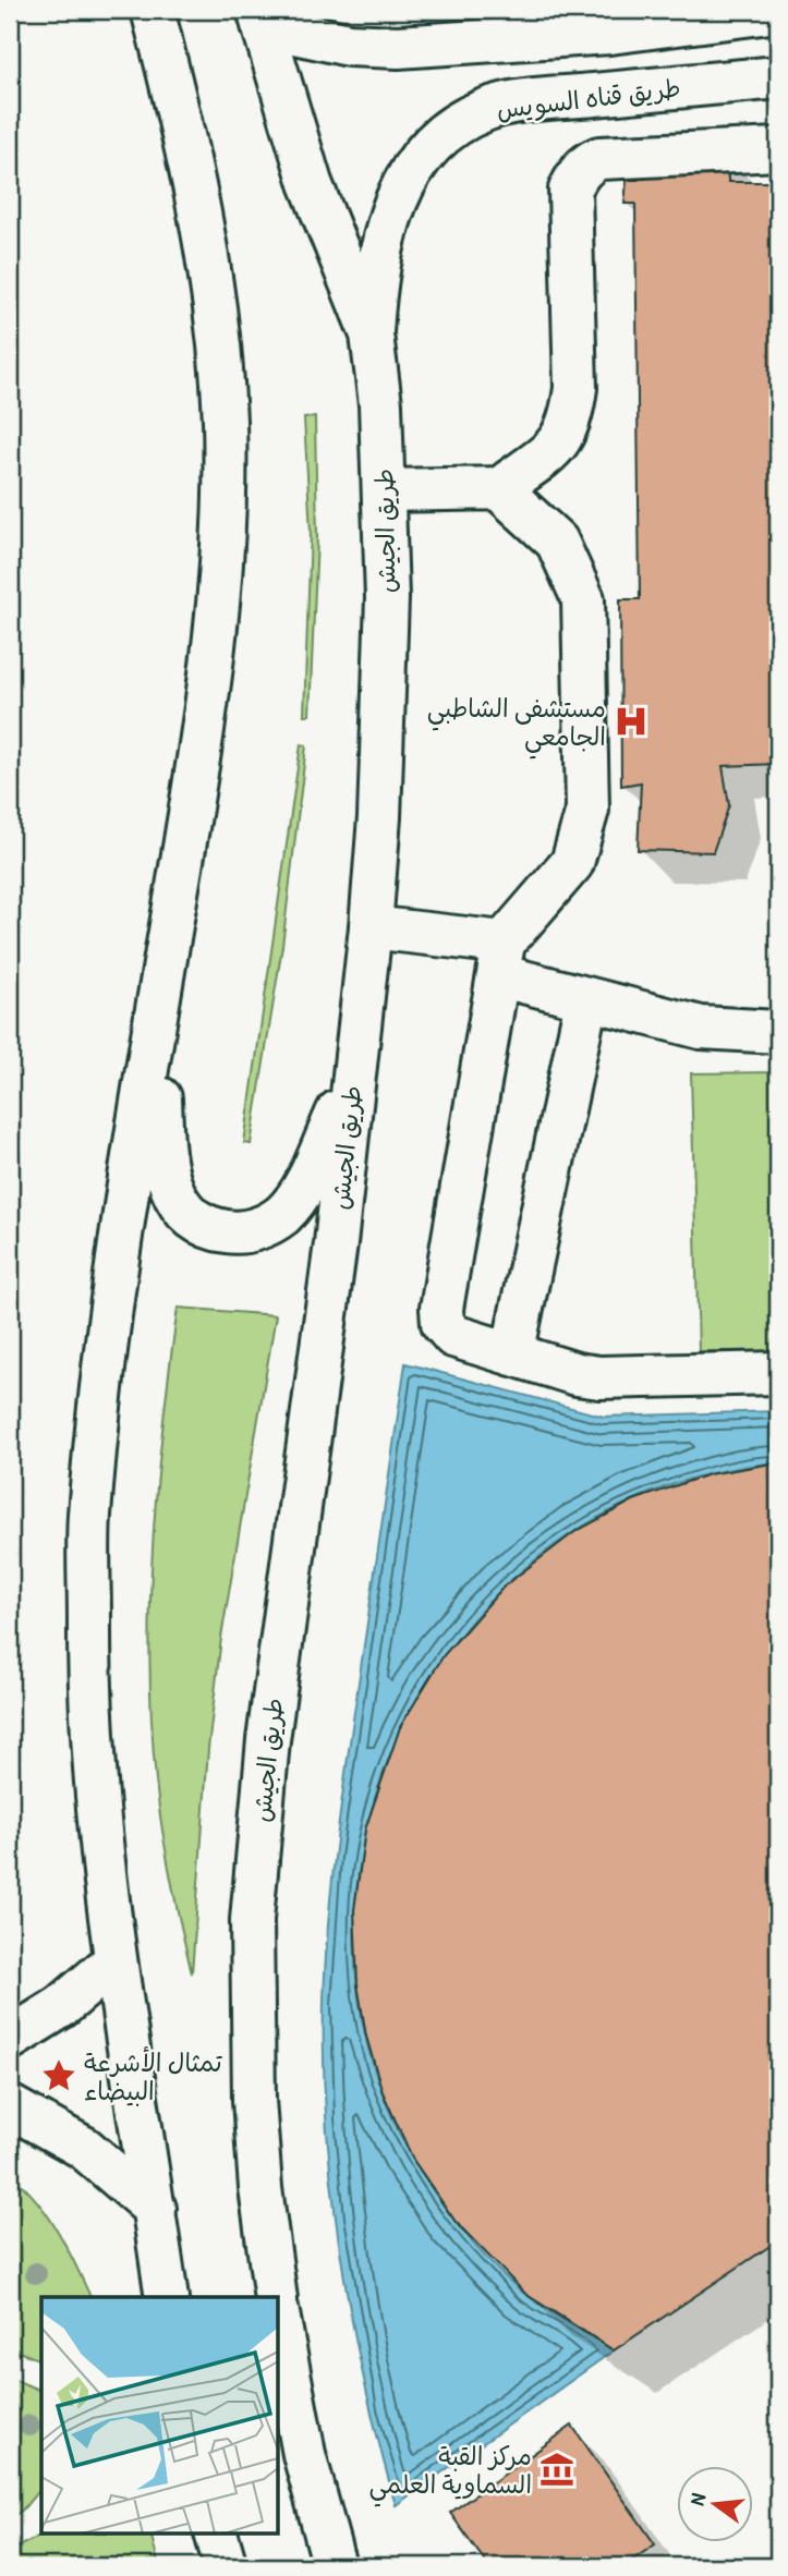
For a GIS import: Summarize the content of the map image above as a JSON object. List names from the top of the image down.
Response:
{
  "streets": {
    "main road": ["طريق قناه السويس", "طريق الجيش"]
  },
  "crossings": [
    ["طريق قناه السويس", "طريق الجيش"]
  ],
  "places": {
    "hospital": ["مستشفى الشاطبي الجامعي"],
    "place": ["تمثال الأشرعة البيضاء"],
    "museum": ["مركز القبة السماوية العلمي"]
  },
  "north": "left"
}
